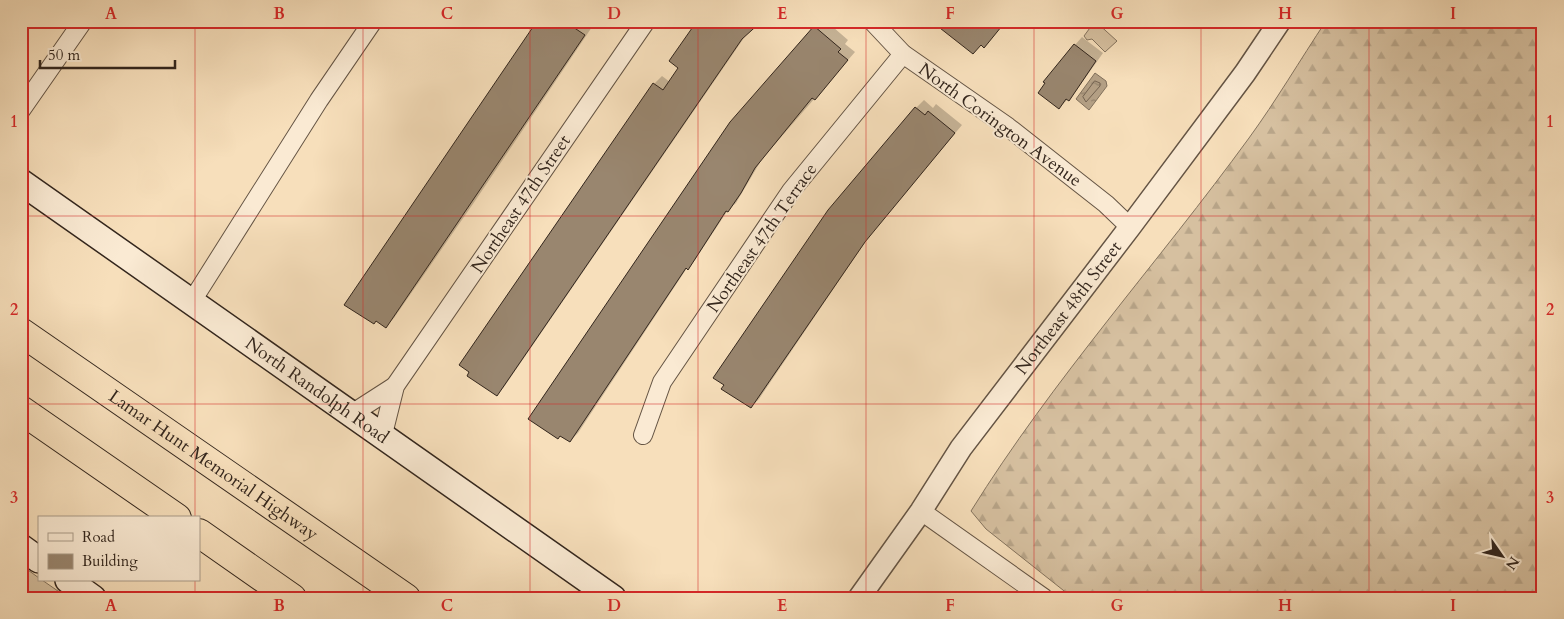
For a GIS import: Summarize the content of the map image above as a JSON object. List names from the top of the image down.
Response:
{
  "streets": {
    "highway": ["Lamar Hunt Memorial Highway"],
    "main road": ["North Randolph Road"],
    "street": [
      "North Corington Avenue",
      "Northeast 47th Street",
      "Northeast 47th Terrace",
      "Northeast 48th Street"
    ]
  },
  "crossings": [
    ["North Corington Avenue", "Northeast 47th Terrace"],
    ["North Corington Avenue", "Northeast 48th Street"],
    ["Northeast 47th Street", "North Randolph Road"]
  ],
  "legend": ["Road", "Building"],
  "scale_bar": "50 m",
  "north": "bottom right",
  "grid": {
    "columns": [
      "A",
      "B",
      "C",
      "D",
      "E",
      "F",
      "G",
      "H",
      "I"
    ],
    "rows": ["1", "2", "3"]
  }
}
